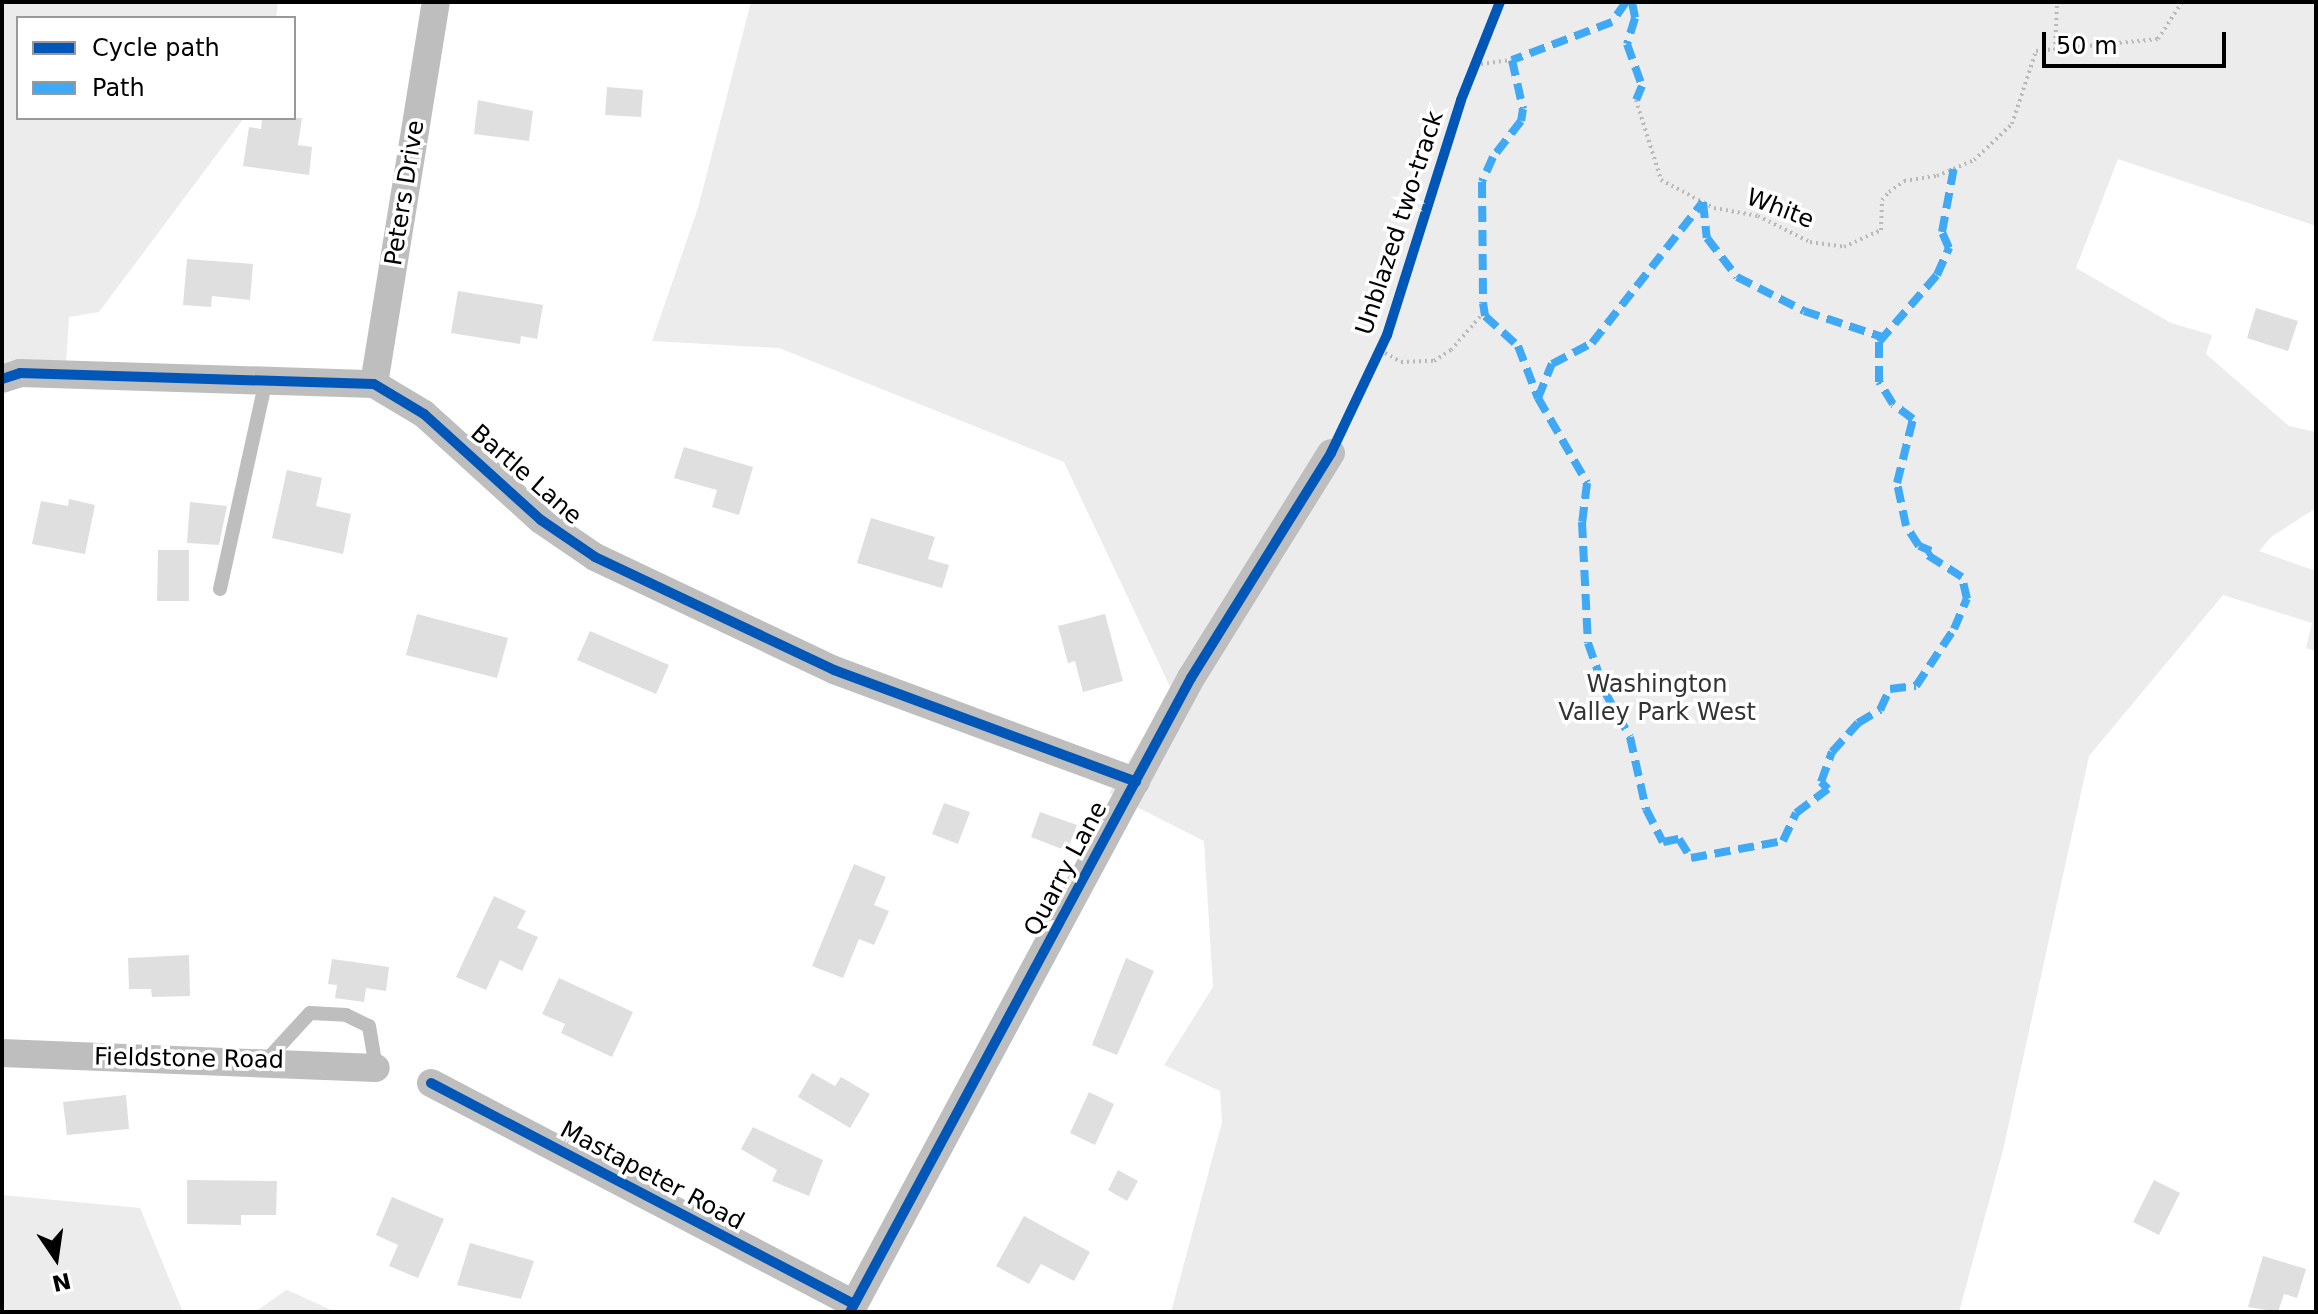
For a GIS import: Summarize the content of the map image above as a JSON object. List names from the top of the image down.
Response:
{
  "streets": {
    "street": [
      "Peters Drive",
      "Bartle Lane",
      "Quarry Lane",
      "Fieldstone Road",
      "Mastapeter Road"
    ],
    "path": ["White"],
    "cycle path": ["Unblazed two-track"]
  },
  "crossings": [
    ["Peters Drive", "Bartle Lane"],
    ["Bartle Lane", "Quarry Lane"],
    ["Quarry Lane", "Mastapeter Road"]
  ],
  "parks": ["Washington Valley Park West"],
  "legend": ["Cycle path", "Path"],
  "scale_bar": "50 m",
  "north": "bottom"
}
